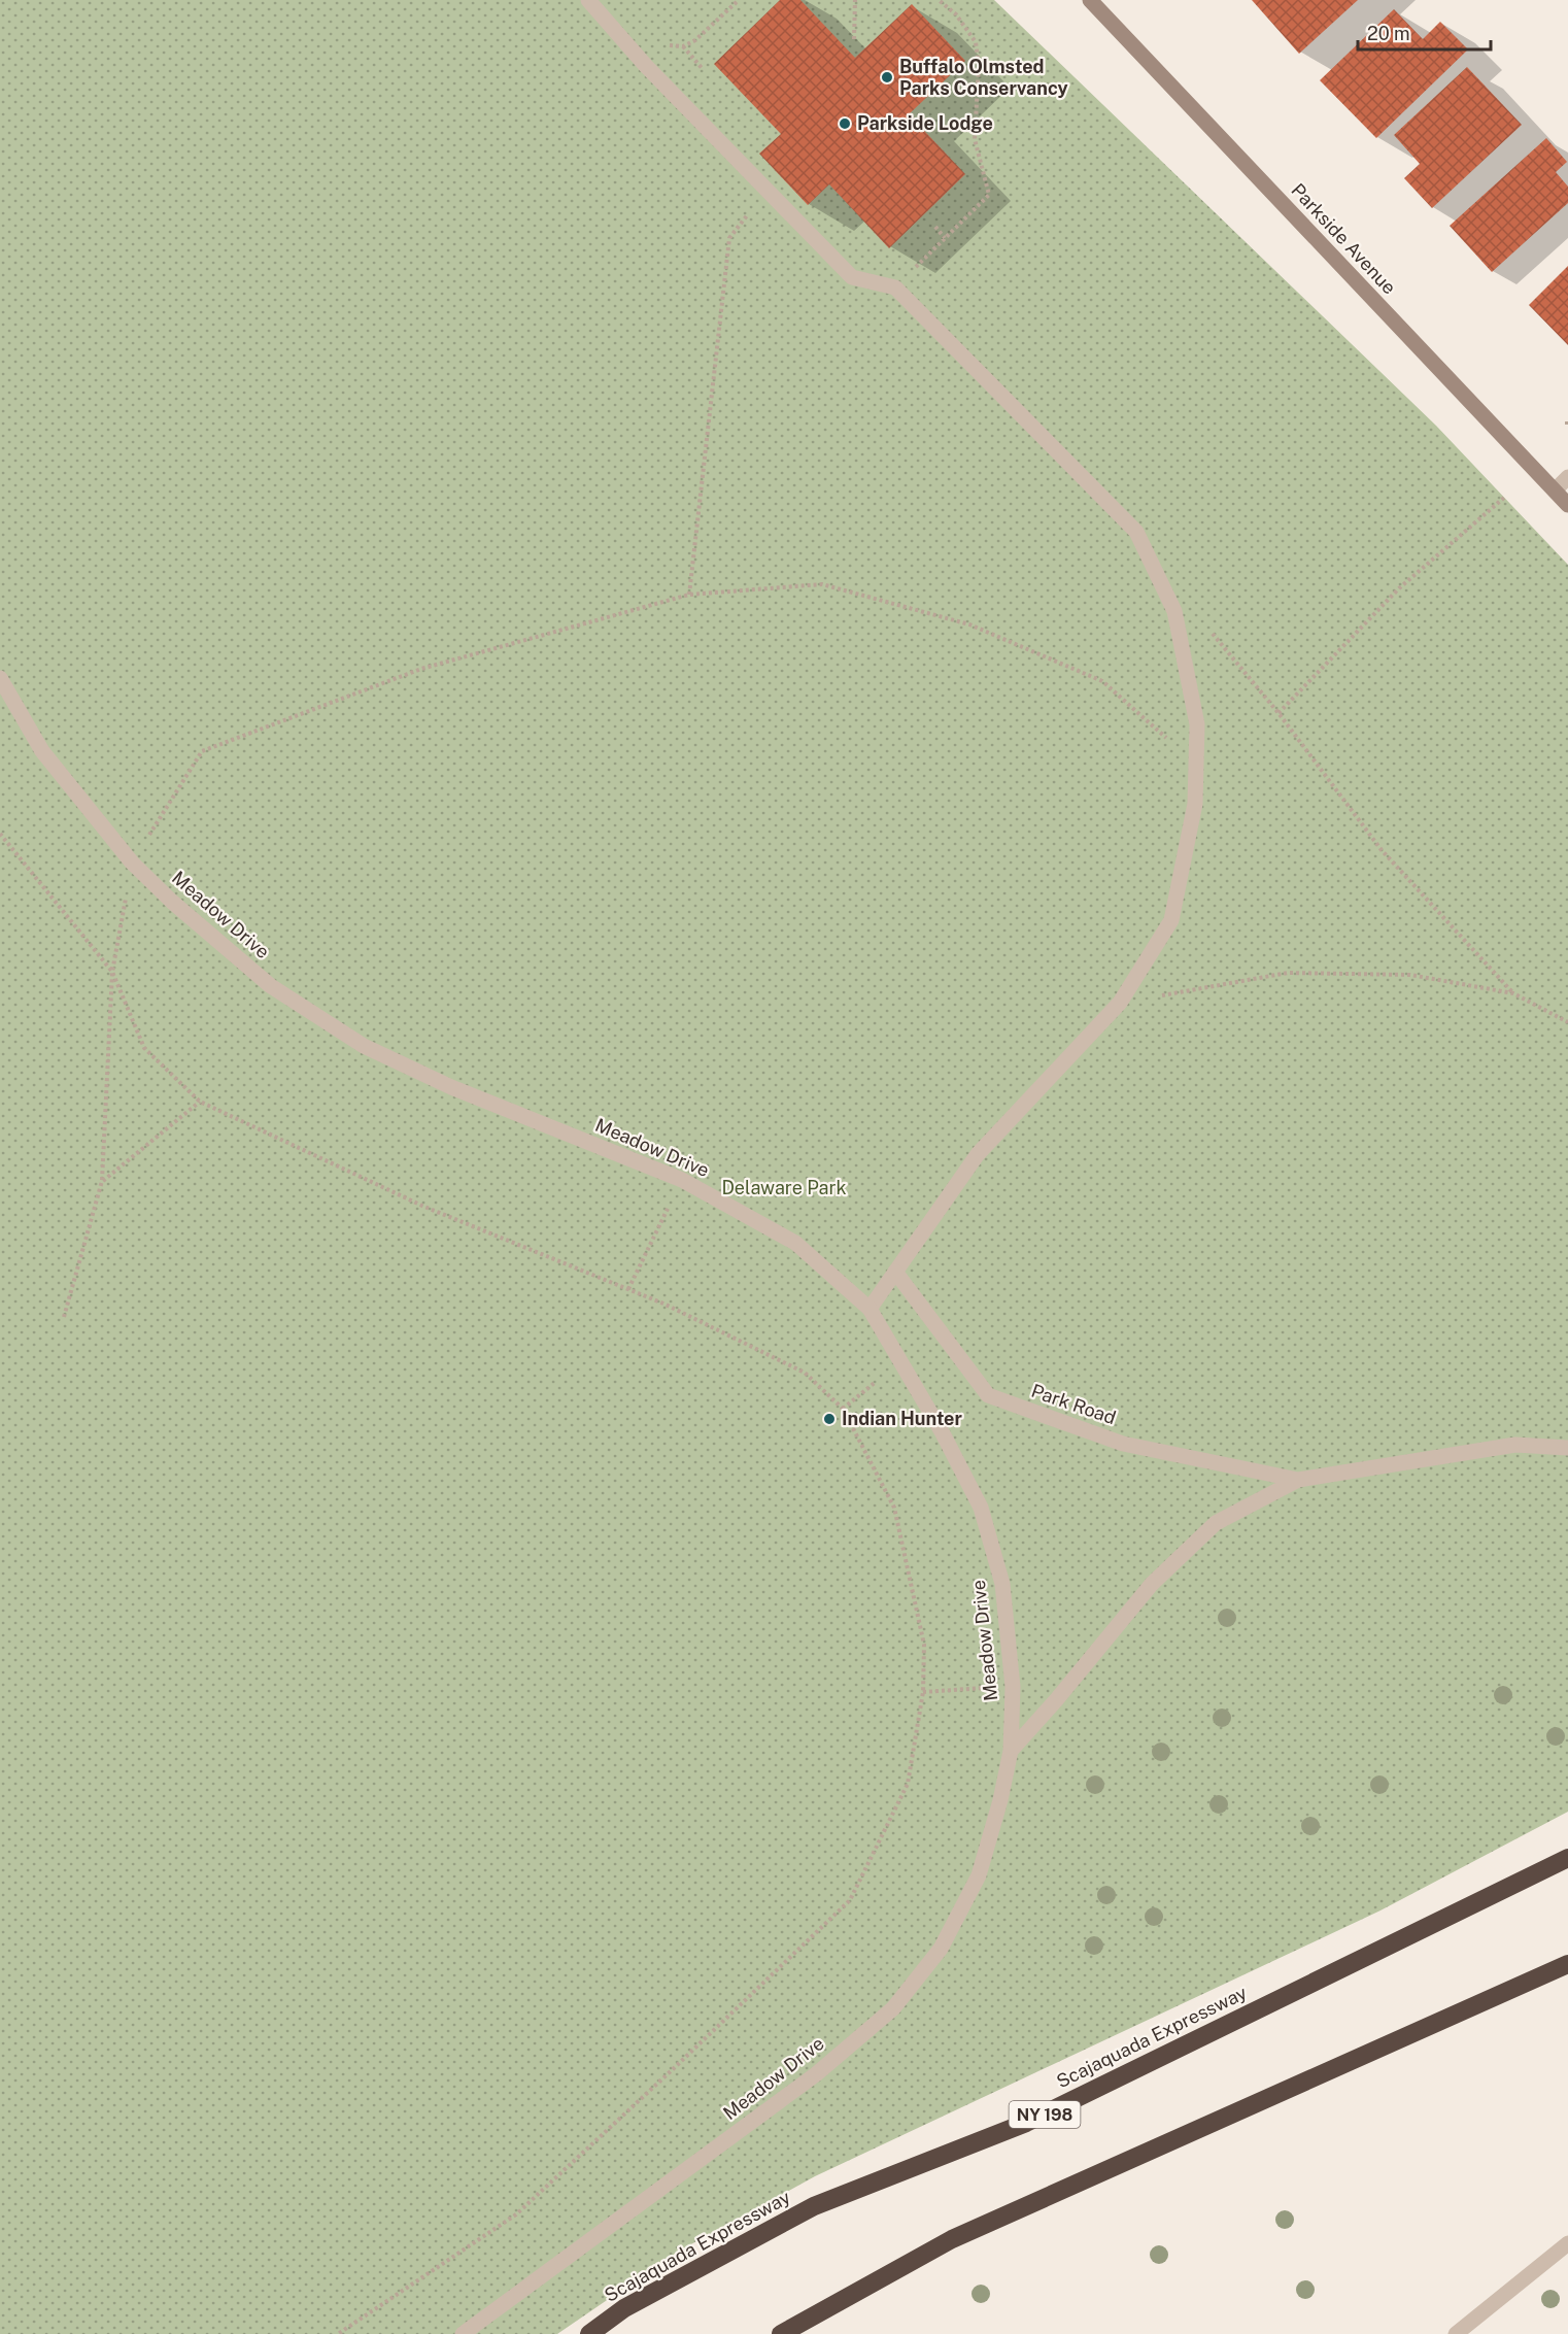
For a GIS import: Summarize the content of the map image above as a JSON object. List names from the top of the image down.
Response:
{
  "streets": {
    "highway": ["Scajaquada Expressway", "NY 198"],
    "street": ["Parkside Avenue", "Meadow Drive", "Park Road"]
  },
  "crossings": [
    ["Meadow Drive", "Park Road"]
  ],
  "parks": ["Delaware Park"],
  "places": ["Buffalo Olmsted Parks Conservancy", "Parkside Lodge", "Indian Hunter"],
  "scale_bar": "20 m"
}
